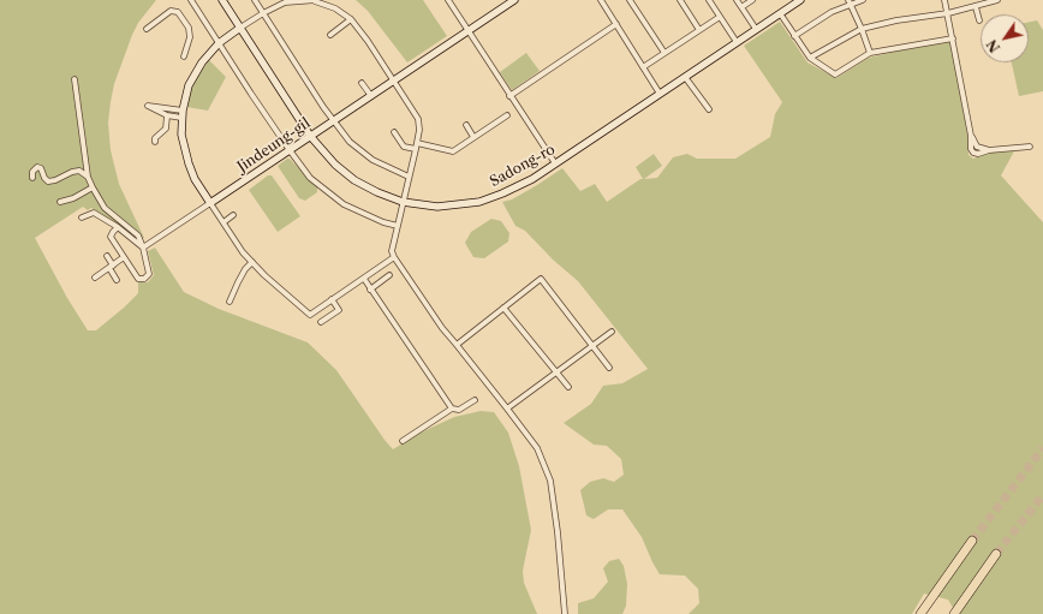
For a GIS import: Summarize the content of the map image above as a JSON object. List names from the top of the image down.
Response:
{
  "streets": {
    "street": ["Jindeung-gil", "Sadong-ro"]
  },
  "crossings": [
    ["Jindeung-gil", "Sadong-ro"]
  ],
  "north": "bottom left"
}
